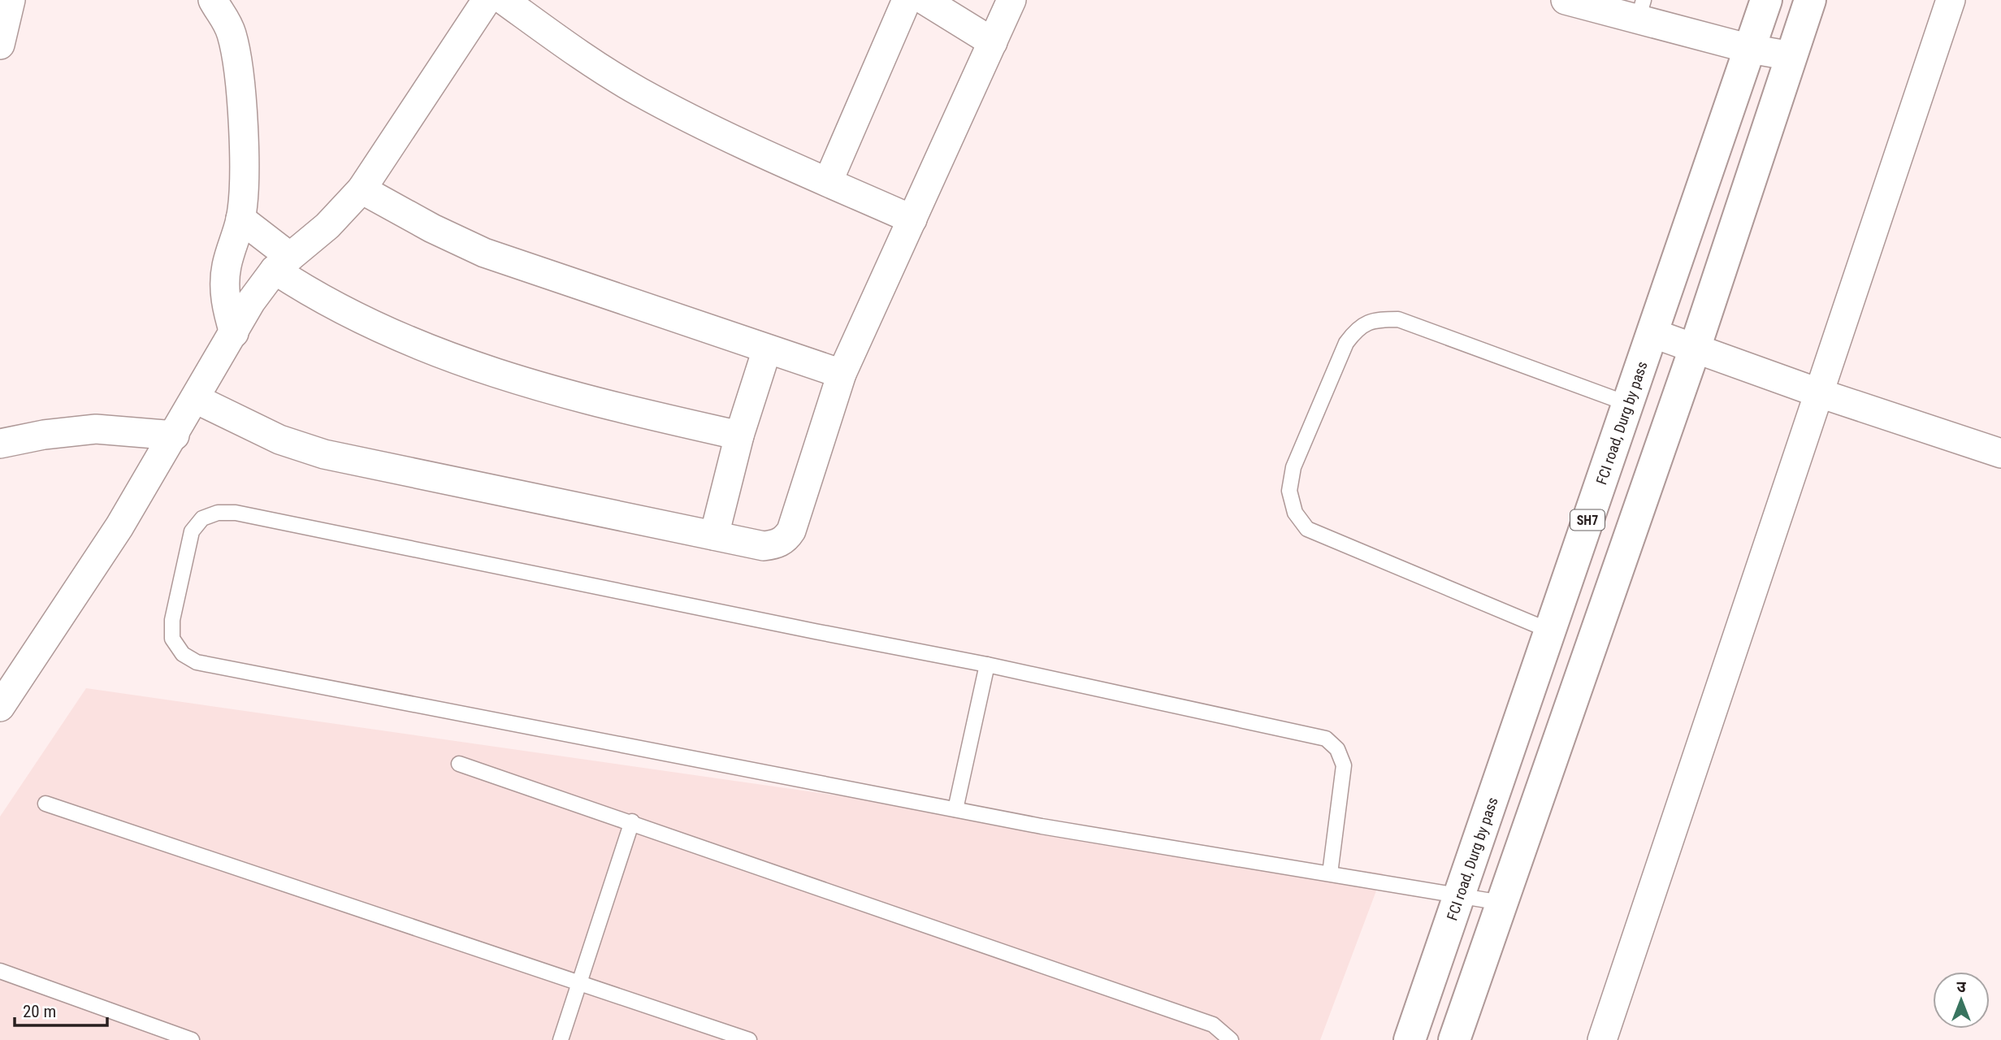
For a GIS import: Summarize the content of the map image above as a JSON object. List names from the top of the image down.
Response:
{
  "streets": {
    "main road": ["FCI road, Durg by pass", "SH7"]
  },
  "scale_bar": "20 m",
  "north": "top"
}
